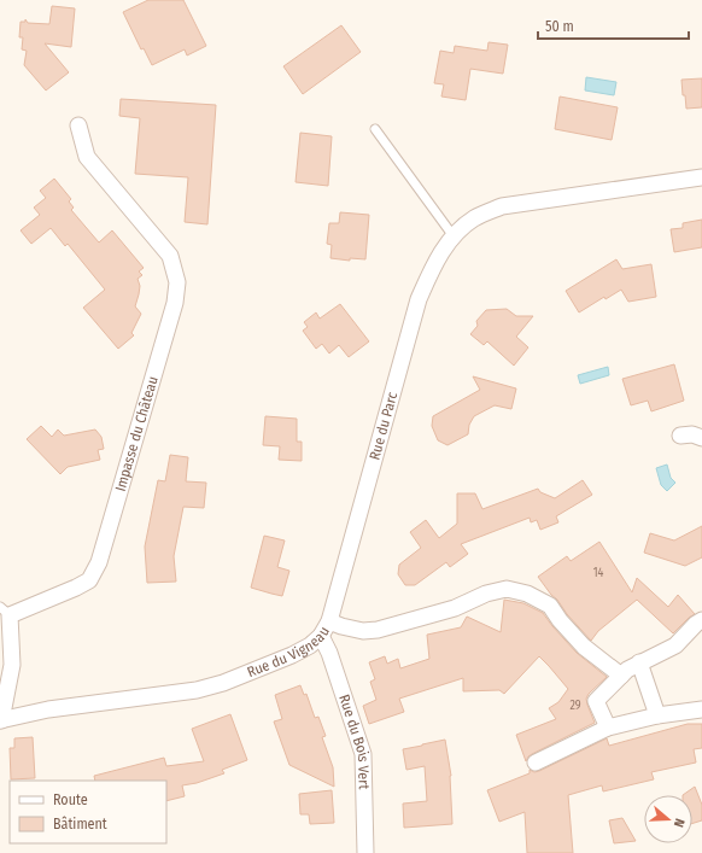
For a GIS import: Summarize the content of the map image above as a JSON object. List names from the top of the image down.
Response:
{
  "streets": {
    "street": [
      "Rue du Parc",
      "Impasse du Château",
      "Rue du Vigneau",
      "Rue du Bois Vert"
    ]
  },
  "crossings": [
    ["Rue du Parc", "Rue du Vigneau"],
    ["Impasse du Château", "Rue du Vigneau"],
    ["Rue du Vigneau", "Rue du Bois Vert"]
  ],
  "house_numbers": ["14", "29"],
  "legend": ["Route", "Bâtiment"],
  "scale_bar": "50 m",
  "north": "right"
}
